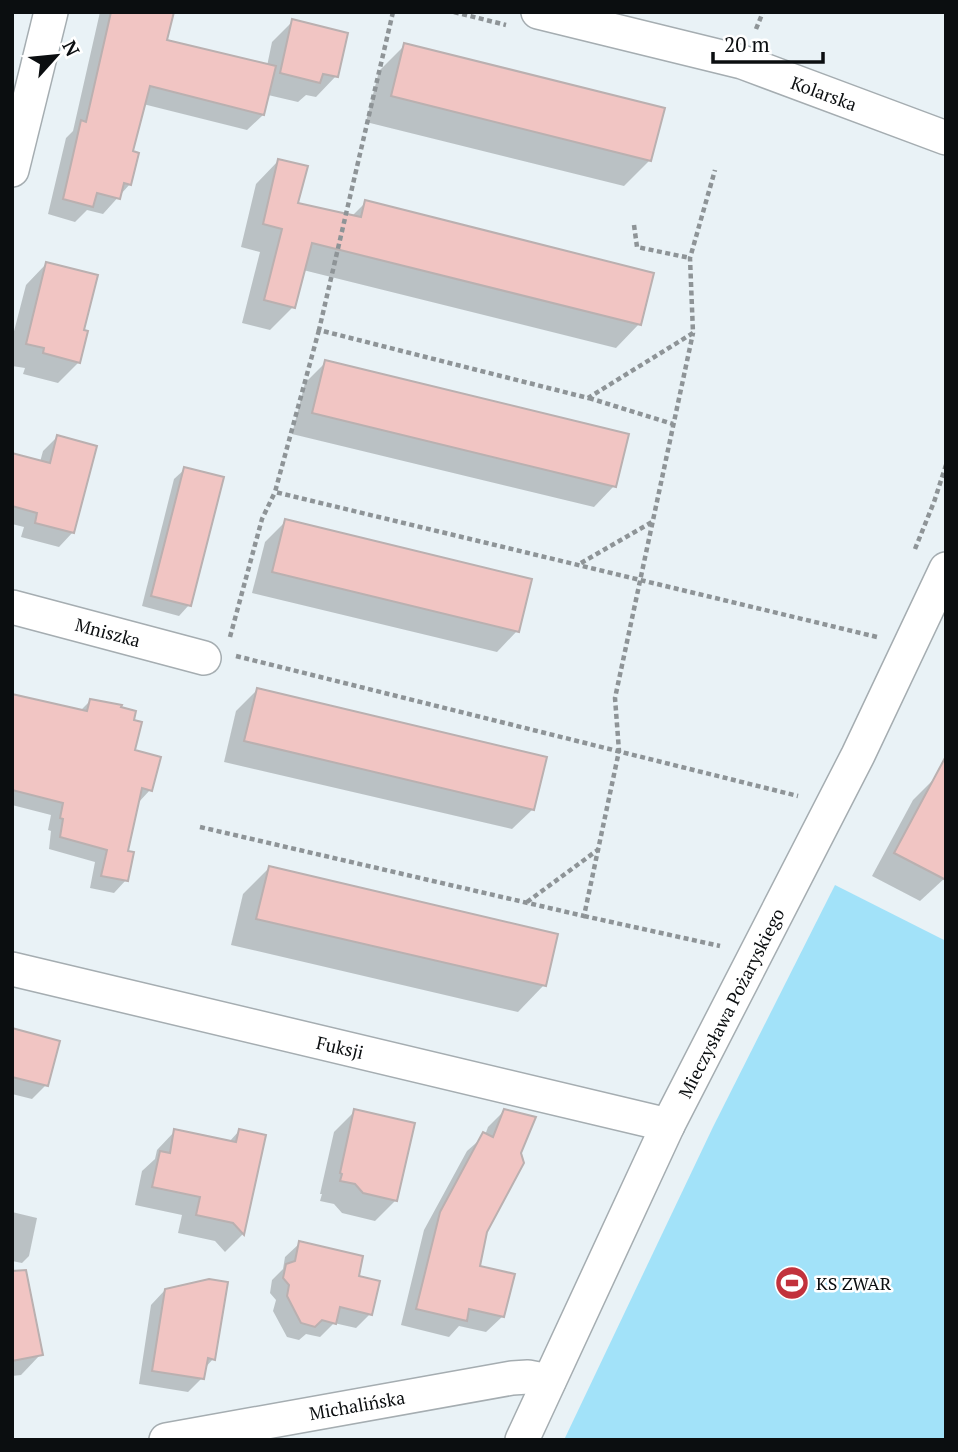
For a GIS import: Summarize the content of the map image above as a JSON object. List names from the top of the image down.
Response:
{
  "streets": {
    "street": [
      "Kolarska",
      "Mniszka",
      "Mieczysława Pożaryskiego",
      "Fuksji",
      "Michalińska"
    ]
  },
  "crossings": [
    ["Mieczysława Pożaryskiego", "Fuksji"],
    ["Mieczysława Pożaryskiego", "Michalińska"]
  ],
  "places": {
    "sports": ["KS ZWAR"]
  },
  "scale_bar": "20 m",
  "north": "top right"
}
